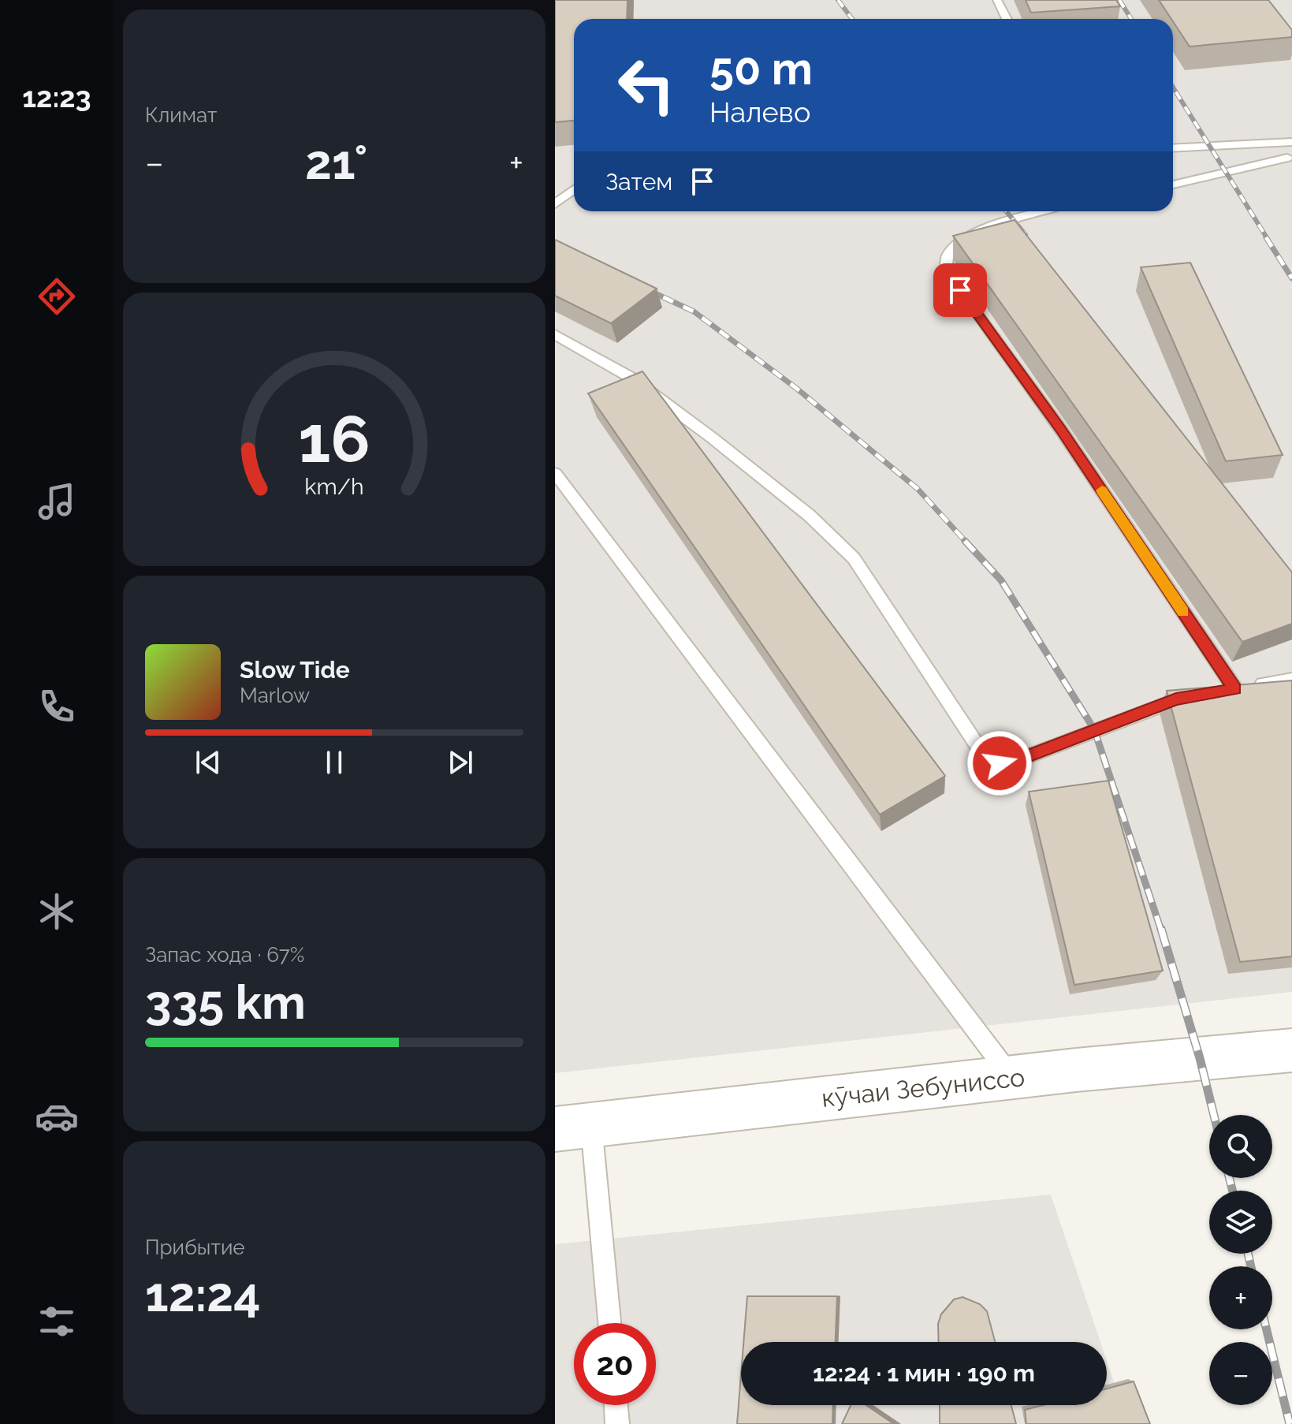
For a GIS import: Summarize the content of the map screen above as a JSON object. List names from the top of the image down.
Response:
{
  "streets": {
    "street": ["кӯчаи Зебуниссо"]
  },
  "page": {
    "tabs": "12:23",
    "tile": [
      "Климат",
      ["Запас хода · 67%", "335 km"],
      ["Прибытие", "12:24"]
    ],
    "turn": ["50 m", "Налево"],
    "heat": ["−", "21°", "+"],
    "then": "Затем",
    "song": ["Slow Tide", "Marlow"],
    "map_buttons": ["+", "−"],
    "limit": "20",
    "trip": "12:24 · 1 мин · 190 m",
    "gauge": ["16", "km/h"]
  }
}
